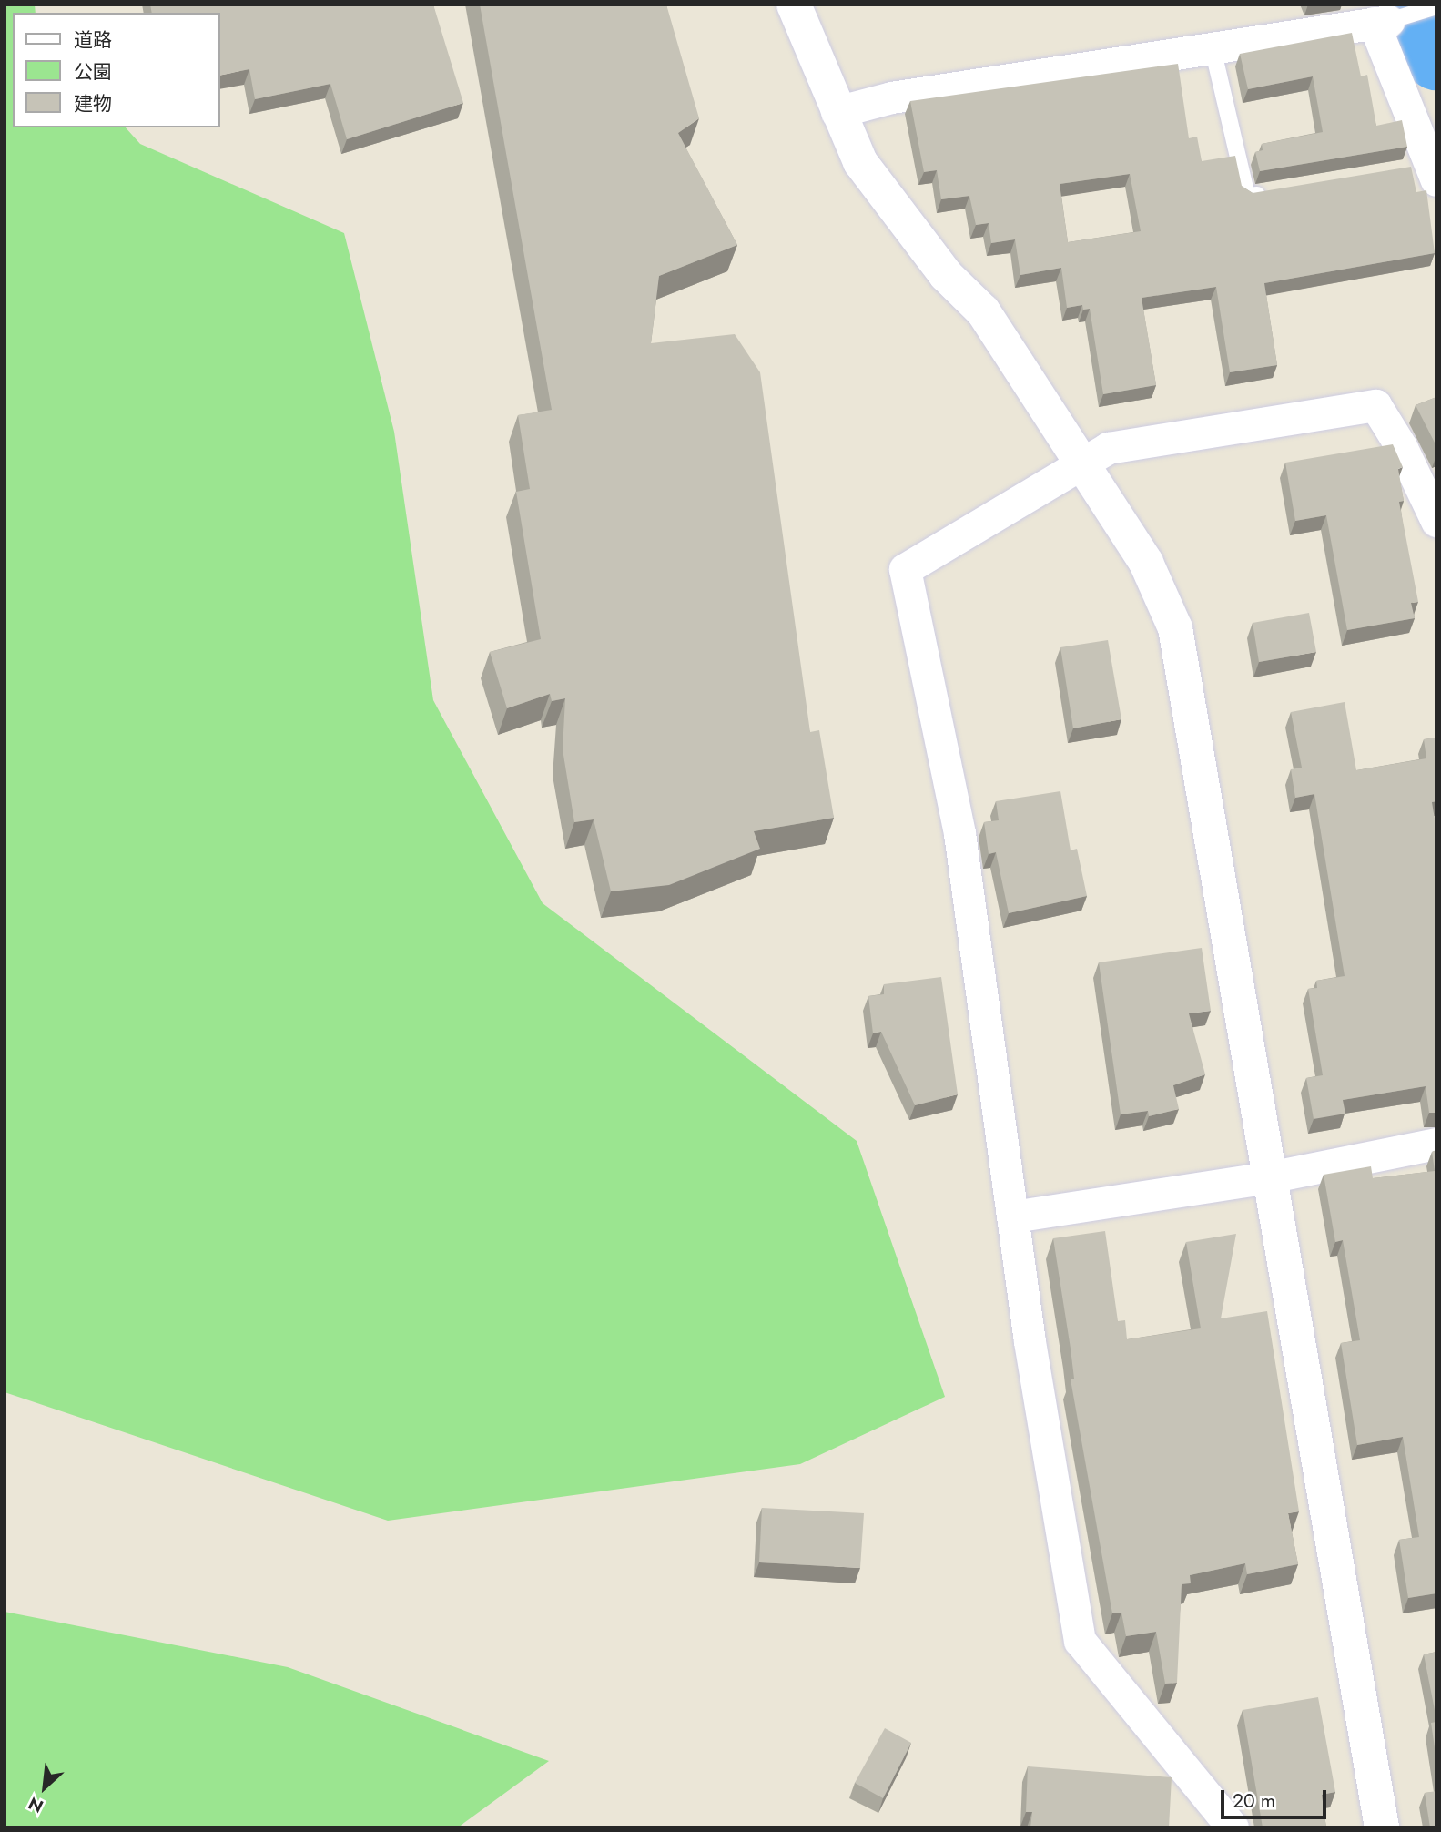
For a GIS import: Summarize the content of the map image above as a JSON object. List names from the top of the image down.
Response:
{
  "legend": ["道路", "公園", "建物"],
  "scale_bar": "20 m",
  "north": "bottom left"
}
